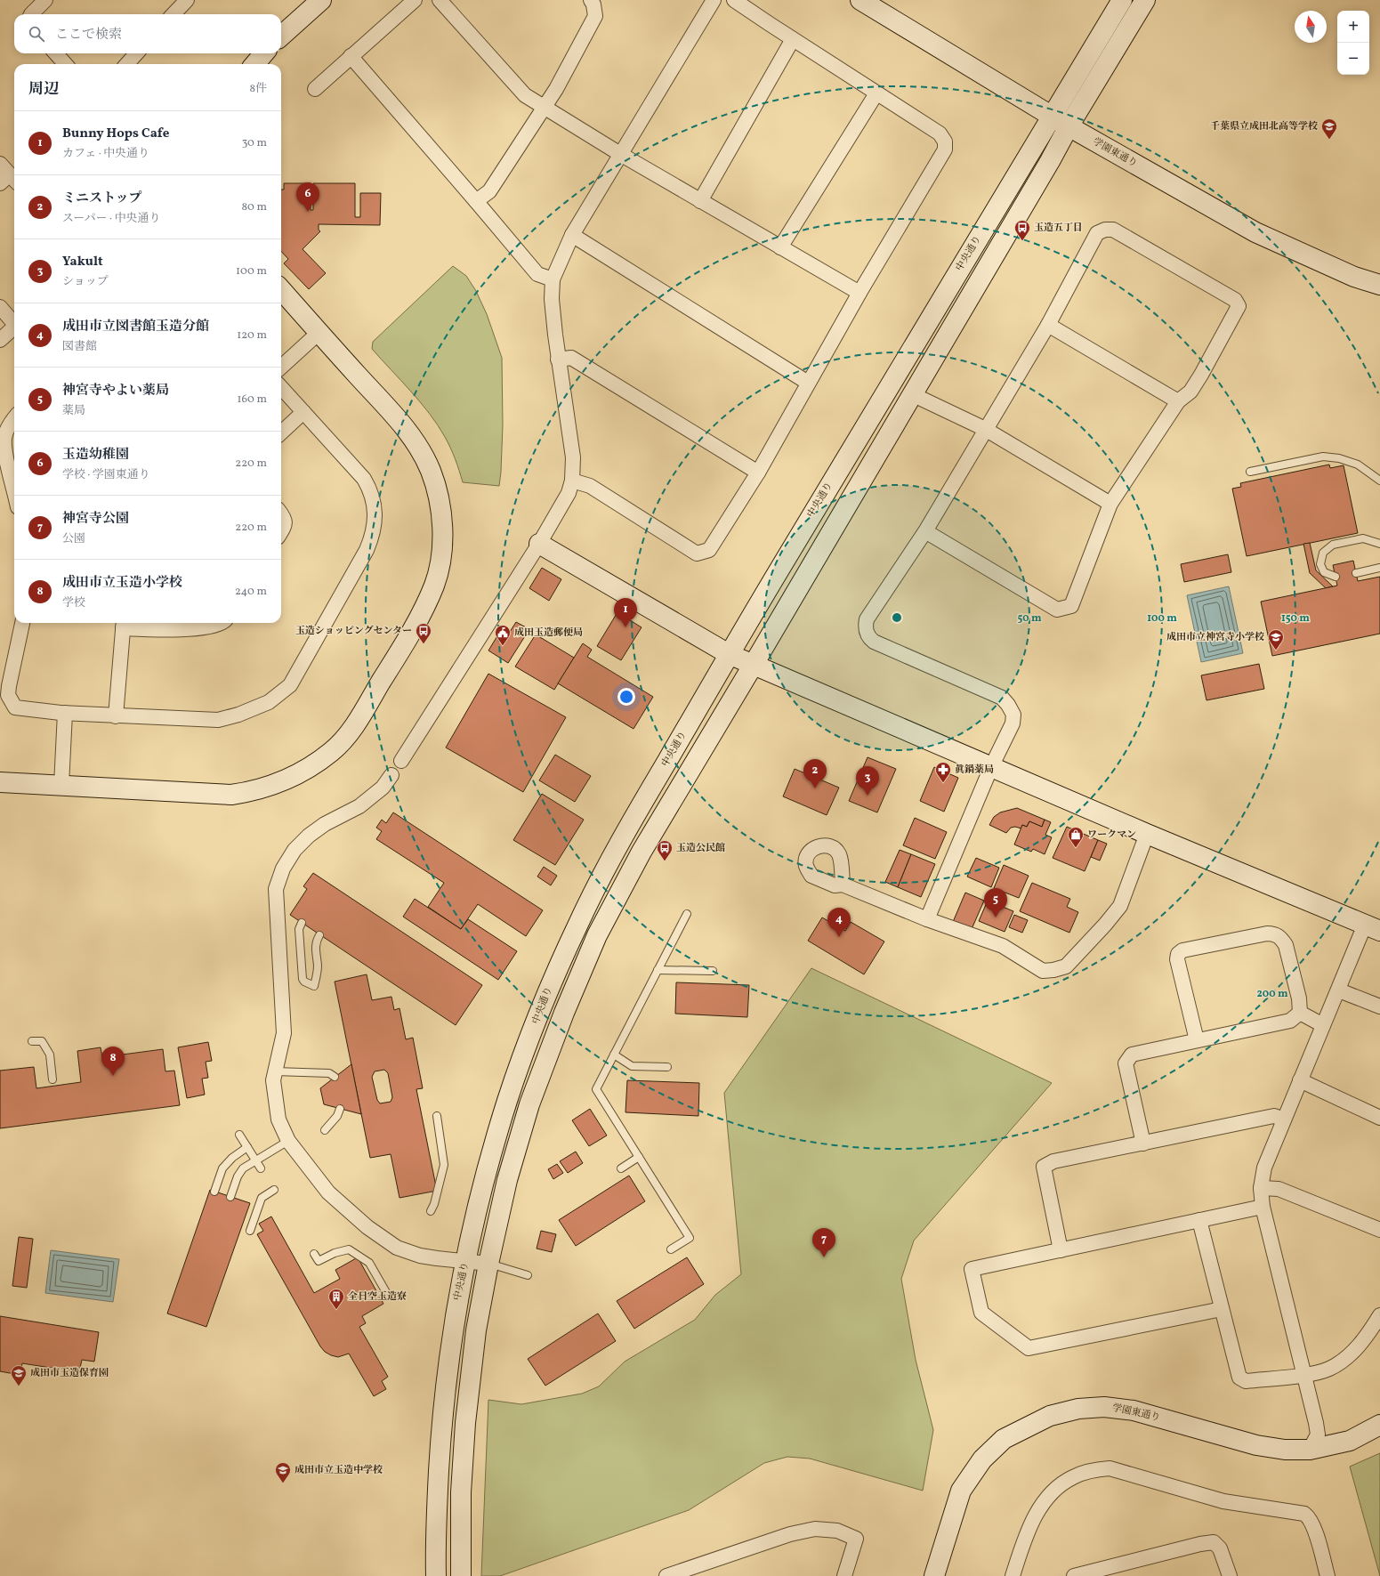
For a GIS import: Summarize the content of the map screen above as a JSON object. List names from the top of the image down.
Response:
{
  "streets": {
    "street": ["学園東通り", "中央通り"]
  },
  "crossings": [
    ["学園東通り", "中央通り"]
  ],
  "places": {
    "school or university": [
      "千葉県立成田北高等学校",
      "成田市立神宮寺小学校",
      "成田市玉造保育園",
      "成田市立玉造中学校"
    ],
    "bus stop": ["玉造五丁目", "玉造ショッピングセンター", "玉造公民館"],
    "public building": ["成田玉造郵便局"],
    "pharmacy": ["眞鍋薬局"],
    "shop": ["ワークマン"],
    "building": ["全日空玉造寮"]
  },
  "north": "top",
  "page": {
    "map_buttons": ["+", "−"],
    "search": "ここで検索",
    "heading": ["周辺", "8件"],
    "list": [
      {
        "mark": "1",
        "name": "Bunny Hops Cafe",
        "note": "カフェ · 中央通り",
        "value": "30 m"
      },
      {
        "mark": "2",
        "name": "ミニストップ",
        "note": "スーパー · 中央通り",
        "value": "80 m"
      },
      {
        "mark": "3",
        "name": "Yakult",
        "note": "ショップ",
        "value": "100 m"
      },
      {
        "mark": "4",
        "name": "成田市立図書館玉造分館",
        "note": "図書館",
        "value": "120 m"
      },
      {
        "mark": "5",
        "name": "神宮寺やよい薬局",
        "note": "薬局",
        "value": "160 m"
      },
      {
        "mark": "6",
        "name": "玉造幼稚園",
        "note": "学校 · 学園東通り",
        "value": "220 m"
      },
      {
        "mark": "7",
        "name": "神宮寺公園",
        "note": "公園",
        "value": "220 m"
      },
      {
        "mark": "8",
        "name": "成田市立玉造小学校",
        "note": "学校",
        "value": "240 m"
      }
    ],
    "pins": [
      "6",
      "1",
      "2",
      "3",
      "5",
      "4",
      "8",
      "7"
    ]
  },
  "rings": [
    "50 m",
    "100 m",
    "150 m",
    "200 m"
  ]
}
